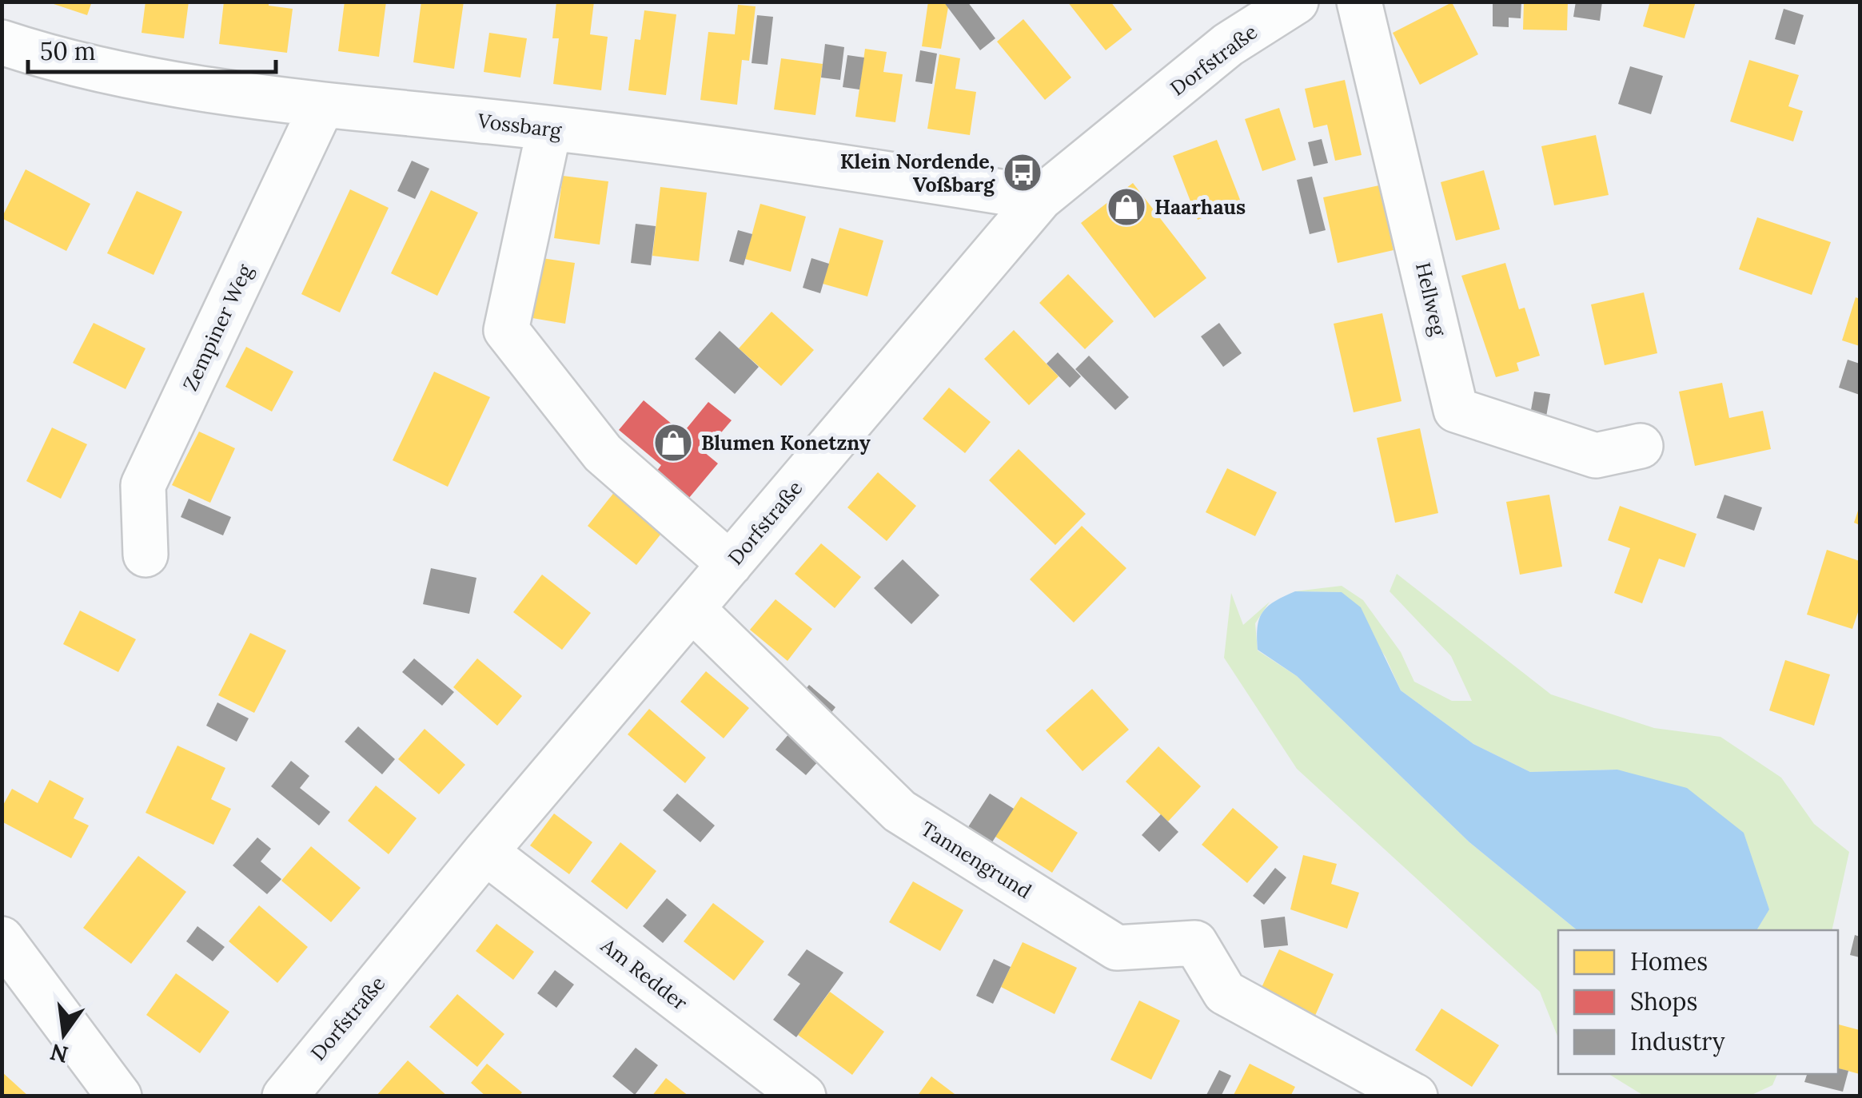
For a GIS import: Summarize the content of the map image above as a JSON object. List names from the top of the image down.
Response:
{
  "streets": {
    "street": [
      "Dorfstraße",
      "Vossbarg",
      "Hellweg",
      "Zempiner Weg",
      "Tannengrund",
      "Am Redder"
    ]
  },
  "crossings": [
    ["Dorfstraße", "Vossbarg"],
    ["Dorfstraße", "Tannengrund"],
    ["Dorfstraße", "Am Redder"],
    ["Vossbarg", "Zempiner Weg"]
  ],
  "places": {
    "bus stop": ["Klein Nordende, Voßbarg"],
    "shop": ["Haarhaus", "Blumen Konetzny"]
  },
  "legend": ["Homes", "Shops", "Industry"],
  "scale_bar": "50 m",
  "north": "bottom"
}
